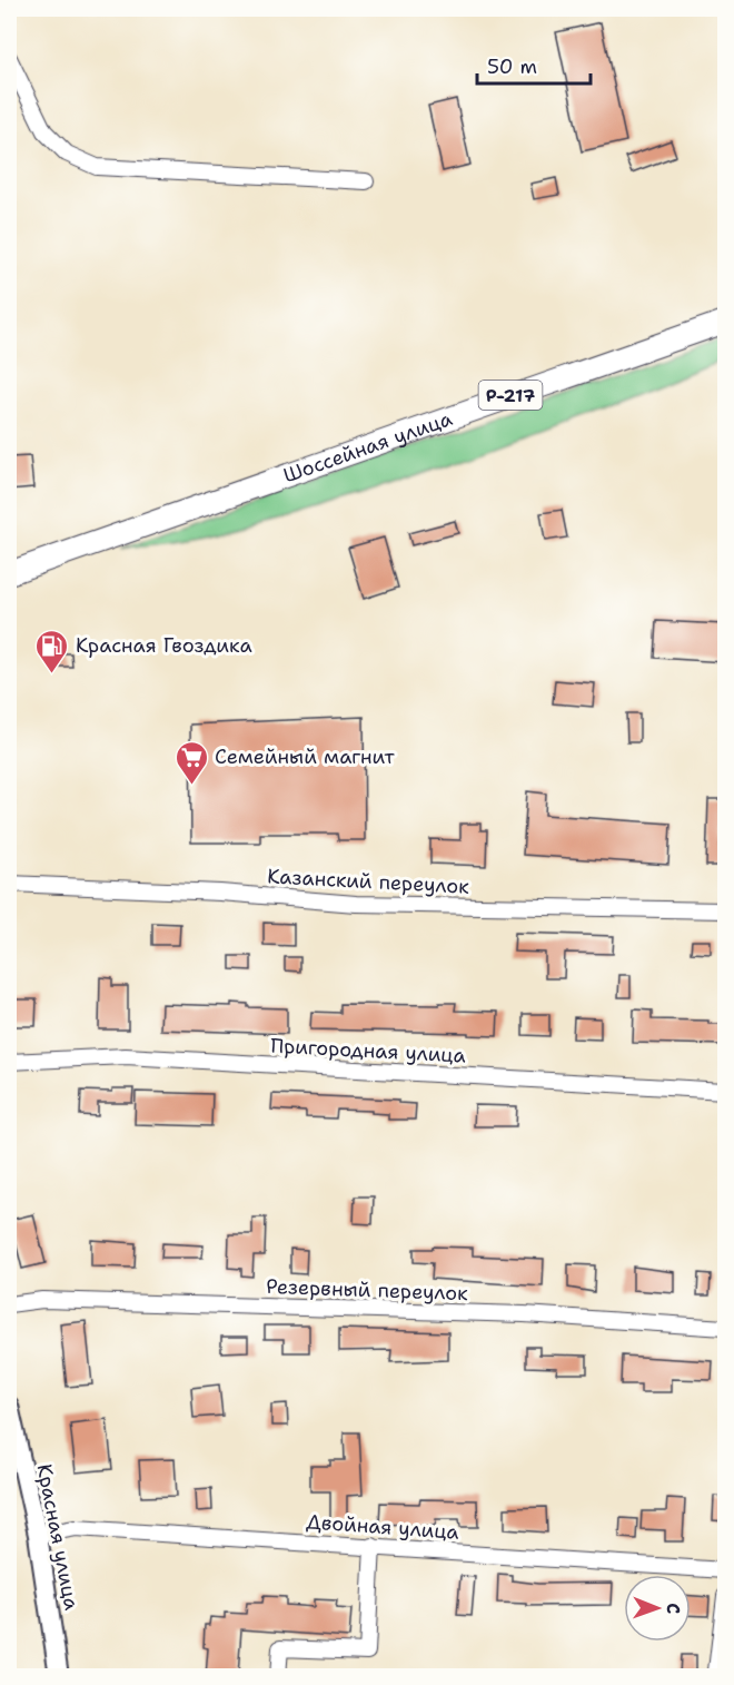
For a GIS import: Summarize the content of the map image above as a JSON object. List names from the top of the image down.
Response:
{
  "streets": {
    "highway": ["Р-217", "Шоссейная улица"],
    "main road": ["Красная улица"],
    "street": [
      "Казанский переулок",
      "Пригородная улица",
      "Резервный переулок",
      "Двойная улица"
    ]
  },
  "crossings": [
    ["Двойная улица", "Красная улица"]
  ],
  "places": {
    "fuel station": ["Красная Гвоздика"],
    "supermarket": ["Семейный магнит"]
  },
  "scale_bar": "50 m",
  "north": "right"
}
